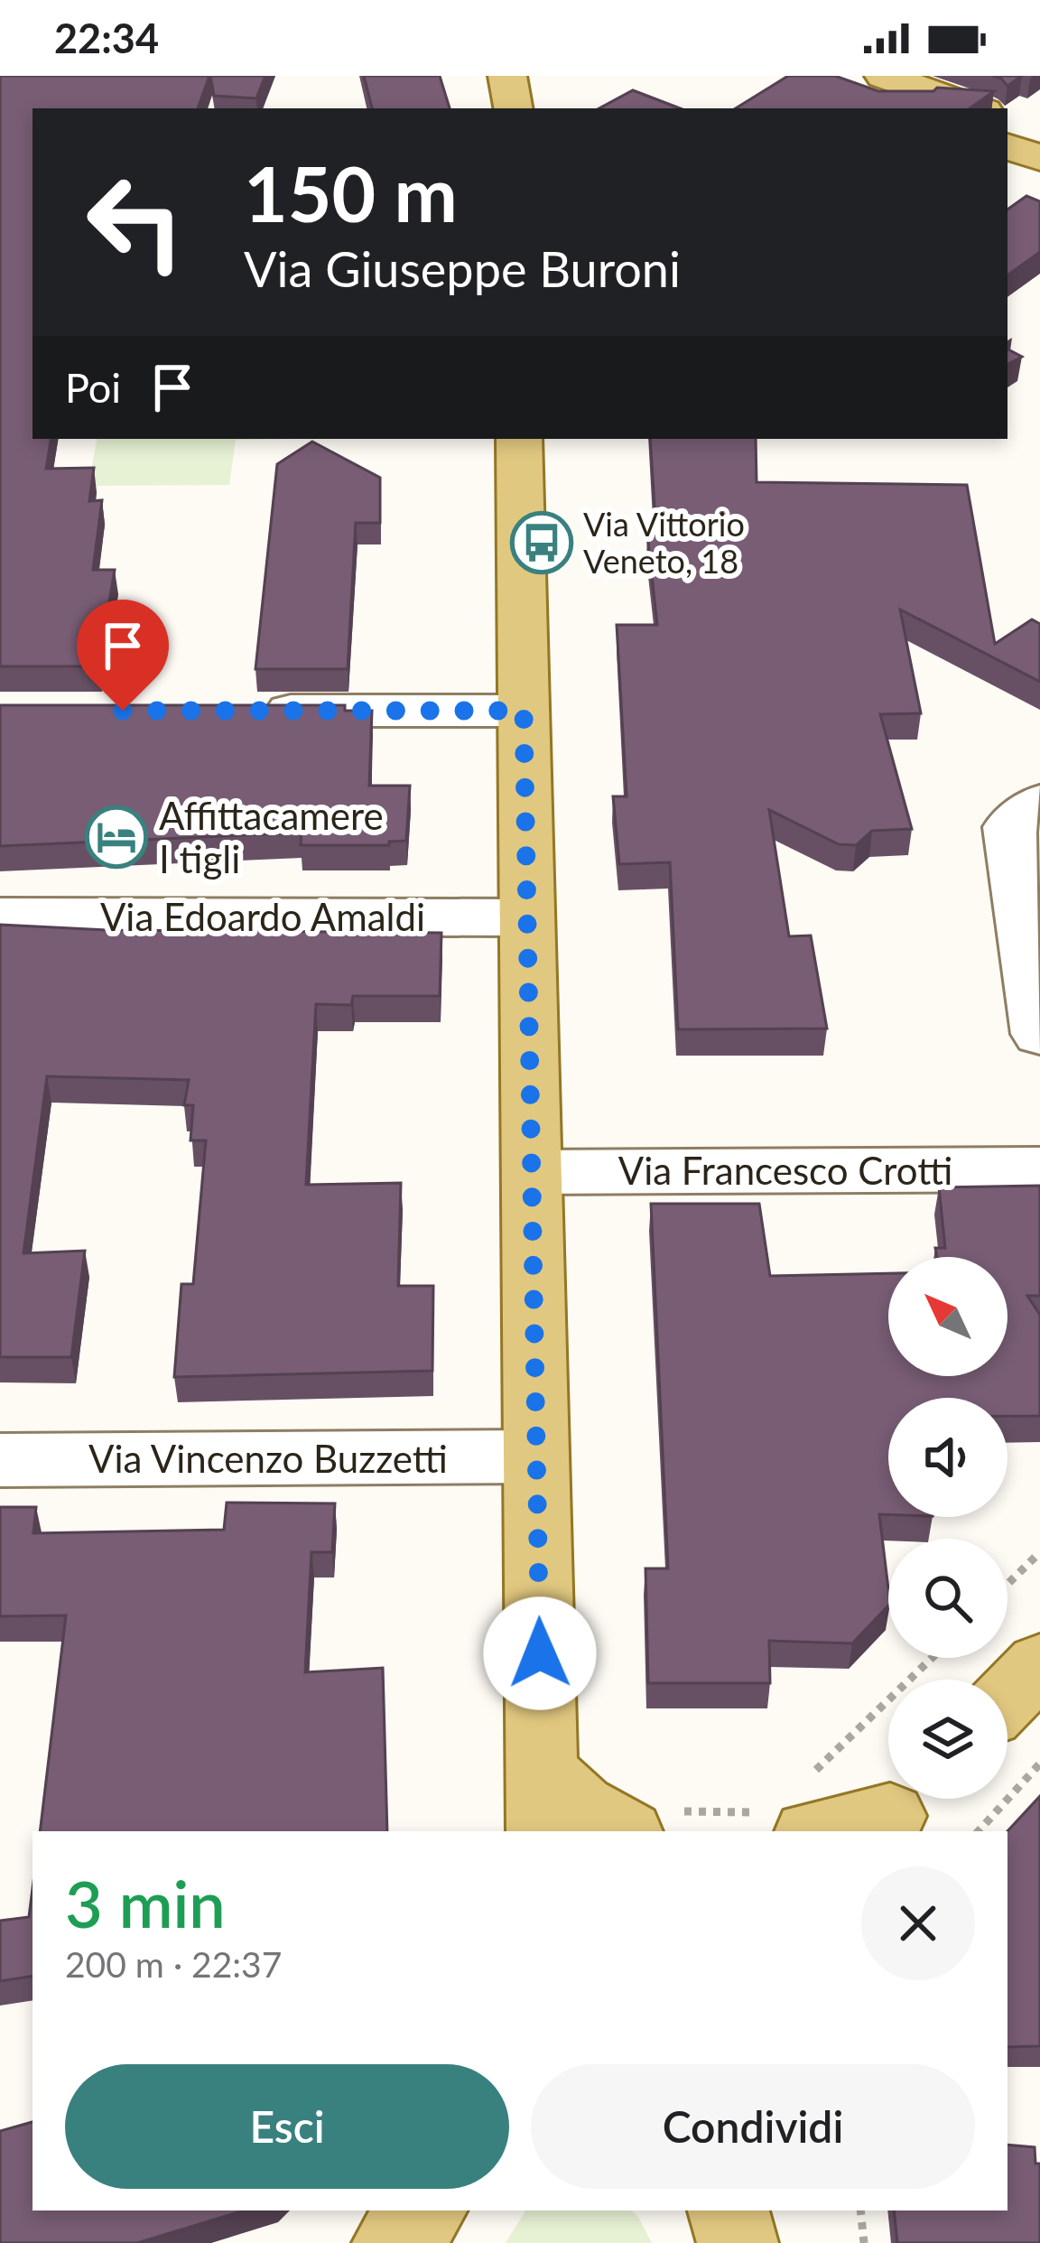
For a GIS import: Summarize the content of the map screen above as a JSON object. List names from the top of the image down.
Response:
{
  "streets": {
    "street": ["Via Edoardo Amaldi", "Via Francesco Crotti", "Via Vincenzo Buzzetti"]
  },
  "places": {
    "bus stop": ["Via Vittorio Veneto, 18"],
    "hotel": ["Affittacamere I tigli"]
  },
  "north": "top left",
  "page": {
    "status": "22:34",
    "turn": ["150 m", "Via Giuseppe Buroni"],
    "then": "Poi",
    "heading": ["3 min", "200 m · 22:37"],
    "buttons": ["Esci", "Condividi"]
  }
}
